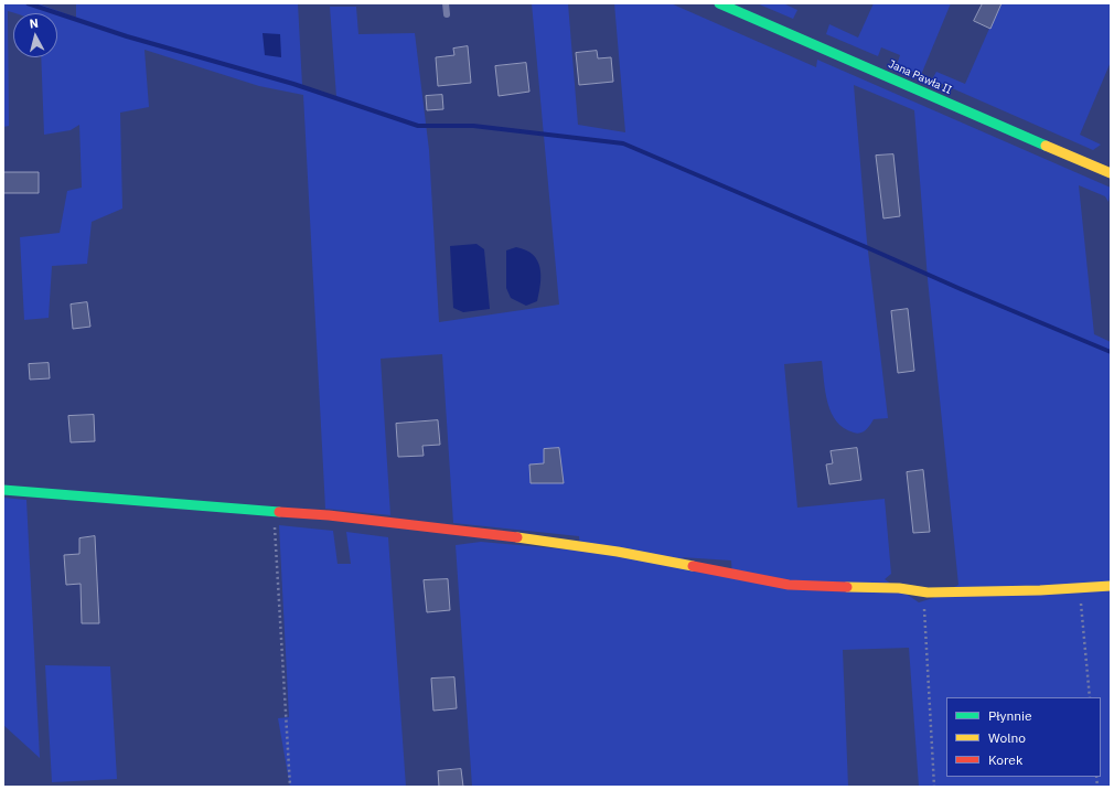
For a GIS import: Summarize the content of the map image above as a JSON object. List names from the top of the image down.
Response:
{
  "streets": {
    "street": ["Jana Pawła II"]
  },
  "legend": ["Płynnie", "Wolno", "Korek"],
  "north": "top"
}
